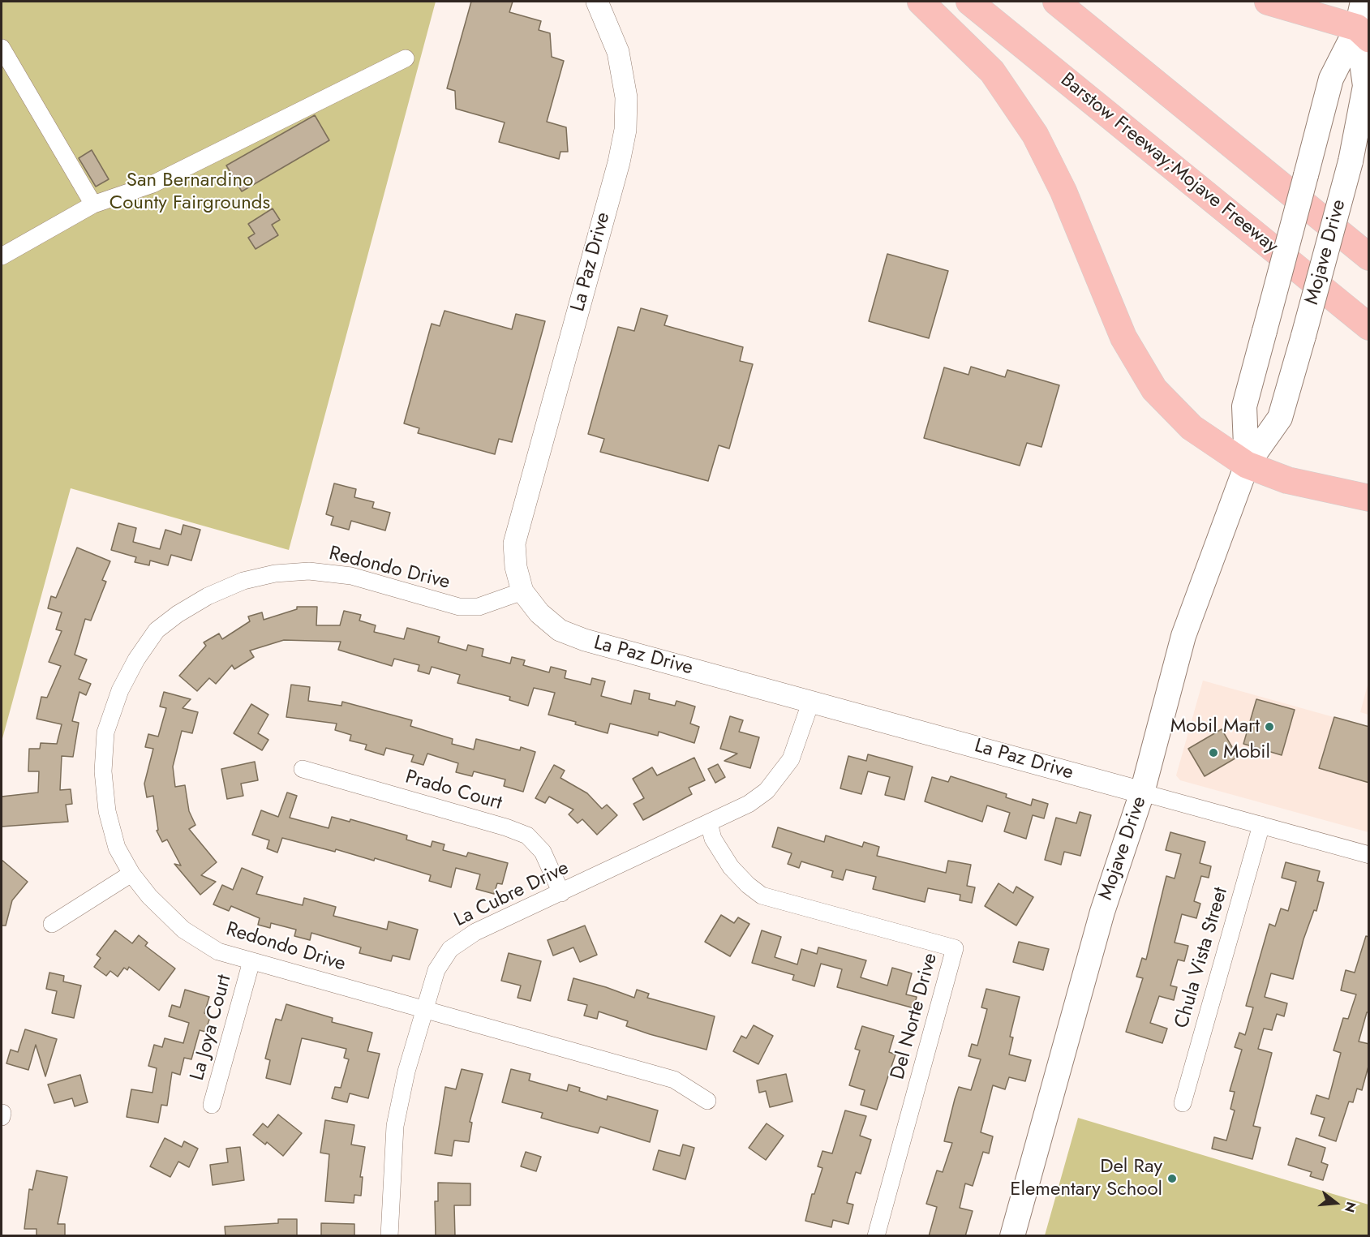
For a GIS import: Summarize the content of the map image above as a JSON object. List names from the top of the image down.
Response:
{
  "streets": {
    "highway": ["Barstow Freeway;Mojave Freeway"],
    "main road": ["Mojave Drive"],
    "street": [
      "La Paz Drive",
      "Redondo Drive",
      "Prado Court",
      "La Cubre Drive",
      "Chula Vista Street",
      "Del Norte Drive",
      "La Joya Court"
    ]
  },
  "crossings": [
    ["Mojave Drive", "La Paz Drive"],
    ["La Paz Drive", "Redondo Drive"],
    ["La Paz Drive", "La Cubre Drive"],
    ["La Paz Drive", "Chula Vista Street"],
    ["Redondo Drive", "La Cubre Drive"],
    ["Redondo Drive", "La Joya Court"],
    ["Prado Court", "La Cubre Drive"],
    ["La Cubre Drive", "Del Norte Drive"]
  ],
  "parks": ["San Bernardino County Fairgrounds"],
  "places": ["Mobil Mart", "Mobil", "Del Ray Elementary School"],
  "north": "right"
}
